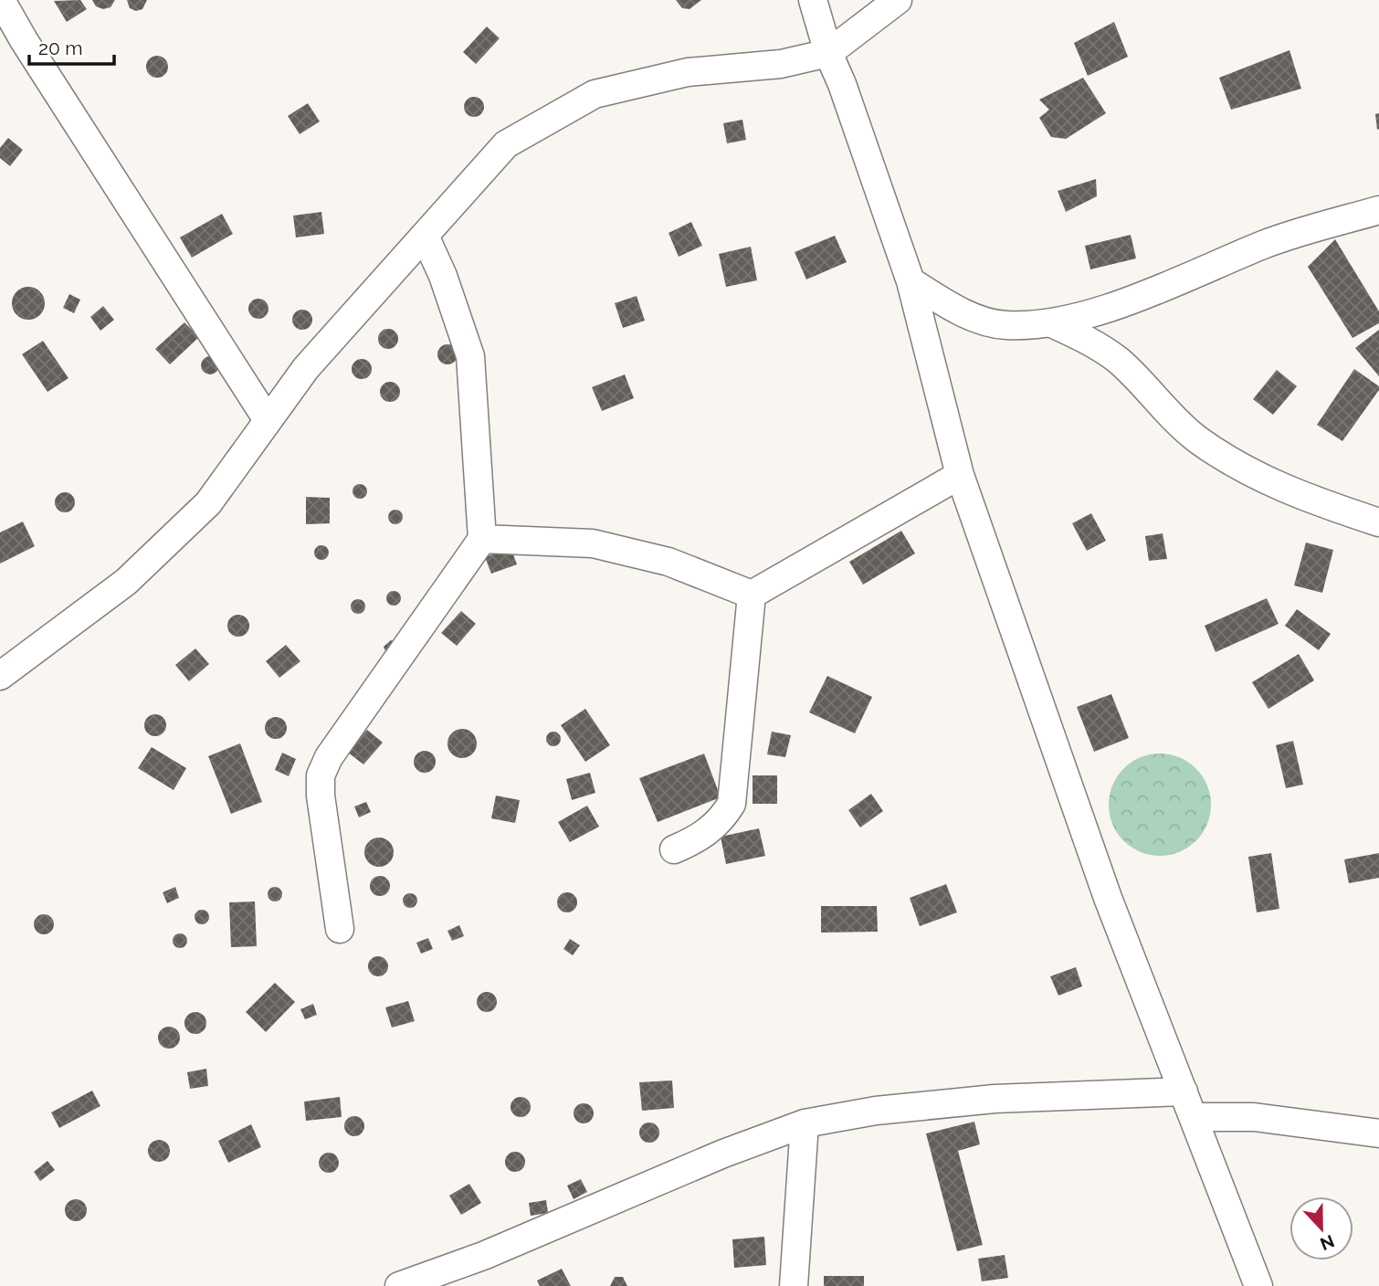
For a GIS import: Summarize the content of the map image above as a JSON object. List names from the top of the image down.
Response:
{
  "scale_bar": "20 m",
  "north": "bottom"
}
